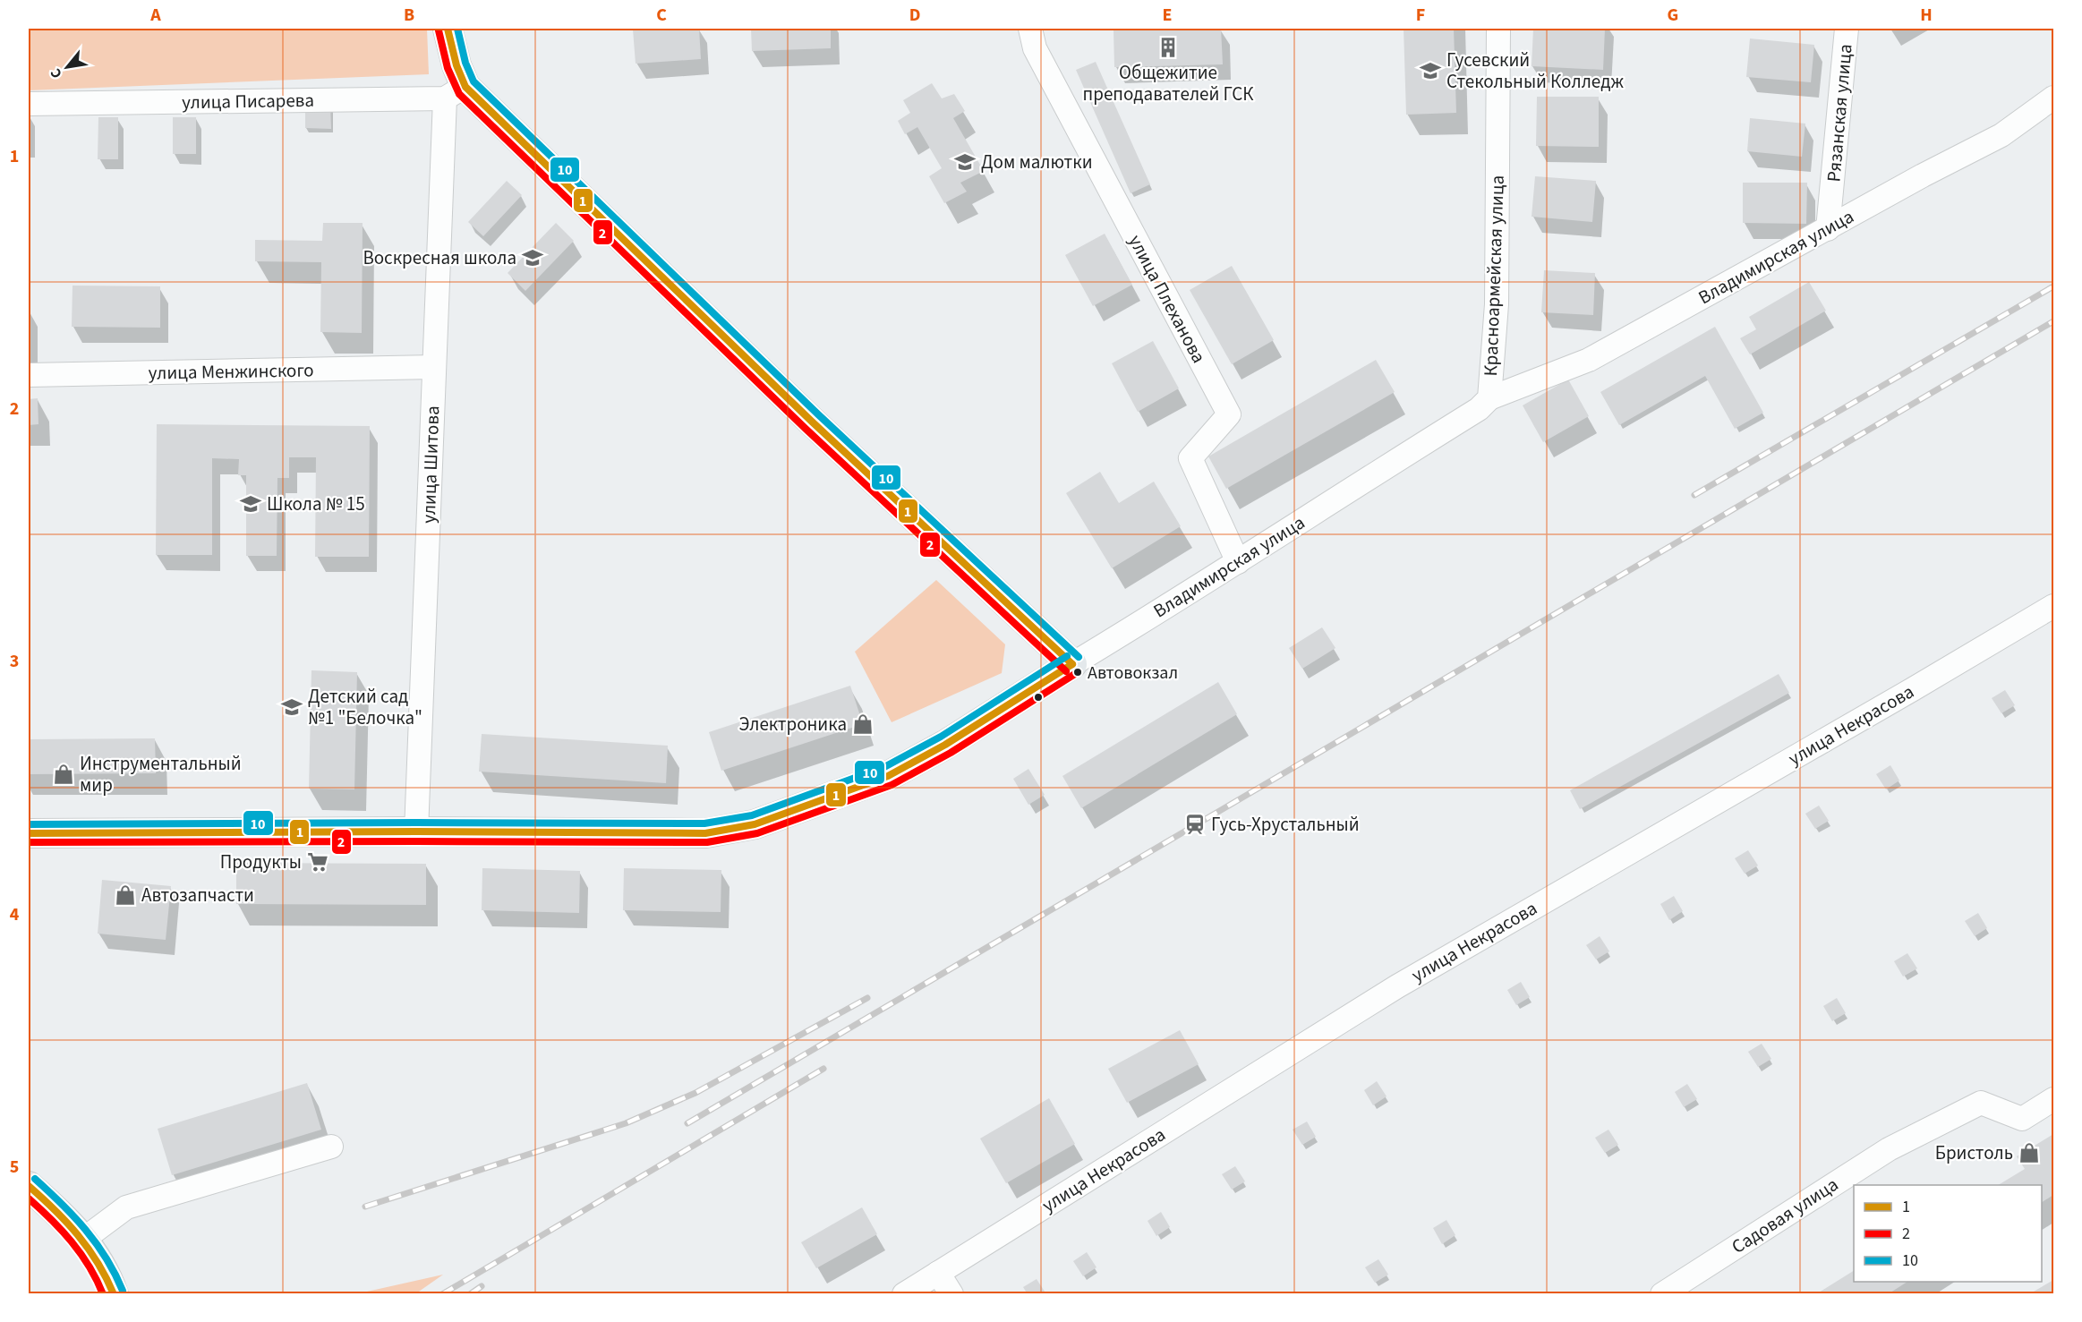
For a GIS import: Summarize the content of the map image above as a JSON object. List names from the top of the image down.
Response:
{
  "streets": {
    "street": [
      "улица Писарева",
      "Рязанская улица",
      "Владимирская улица",
      "Красноармейская улица",
      "улица Плеханова",
      "улица Менжинского",
      "улица Шитова",
      "улица Некрасова",
      "Садовая улица"
    ]
  },
  "crossings": [
    ["улица Писарева", "улица Шитова"],
    ["Рязанская улица", "Владимирская улица"],
    ["Владимирская улица", "Красноармейская улица"],
    ["Владимирская улица", "улица Плеханова"],
    ["улица Менжинского", "улица Шитова"]
  ],
  "places": {
    "building": ["Общежитие преподавателей ГСК"],
    "school or university": [
      "Гусевский Стекольный Колледж",
      "Дом малютки",
      "Воскресная школа",
      "Школа № 15",
      "Детский сад №1 \"Белочка\""
    ],
    "other": ["Автовокзал"],
    "shop": [
      "Электроника",
      "Инструментальный мир",
      "Автозапчасти",
      "Бристоль"
    ],
    "station": ["Гусь-Хрустальный"],
    "supermarket": ["Продукты"]
  },
  "lines": ["transit line 1", "transit line 10", "transit line 2"],
  "legend": ["1", "2", "10"],
  "north": "bottom left",
  "grid": {
    "columns": [
      "A",
      "B",
      "C",
      "D",
      "E",
      "F",
      "G",
      "H"
    ],
    "rows": [
      "1",
      "2",
      "3",
      "4",
      "5"
    ]
  }
}
